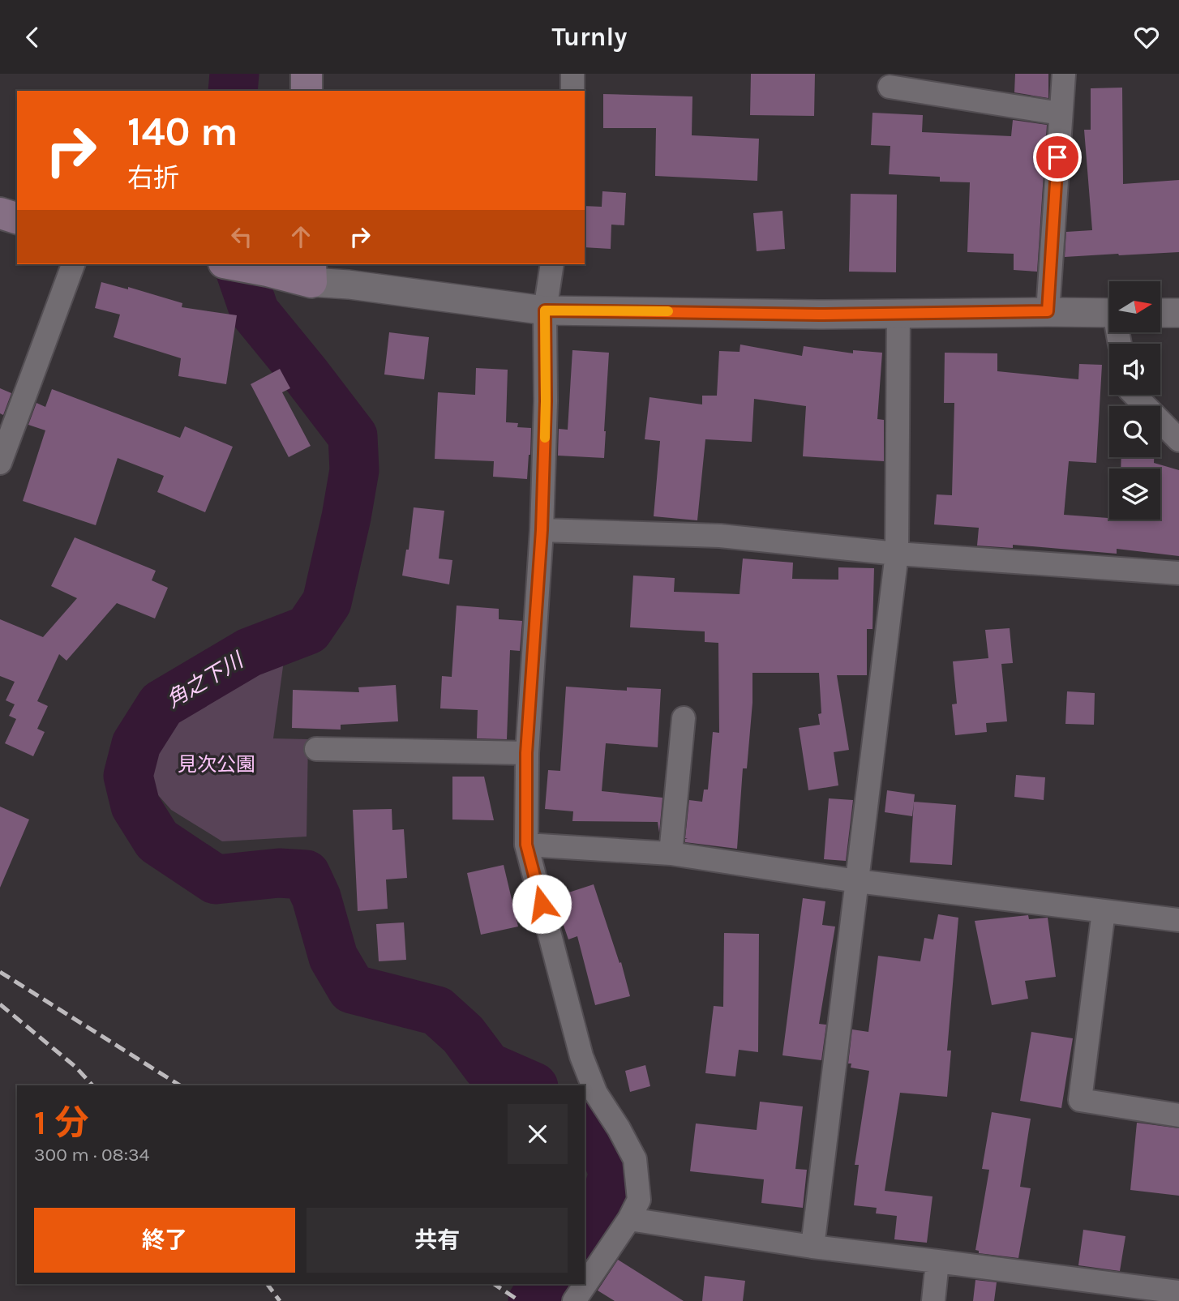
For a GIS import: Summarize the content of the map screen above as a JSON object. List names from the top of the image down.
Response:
{
  "water": ["角之下川"],
  "parks": ["見次公園"],
  "north": "right",
  "page": {
    "header": "Turnly",
    "turn": ["140 m", "右折"],
    "heading": ["1 分", "300 m · 08:34"],
    "buttons": ["終了", "共有"]
  }
}
